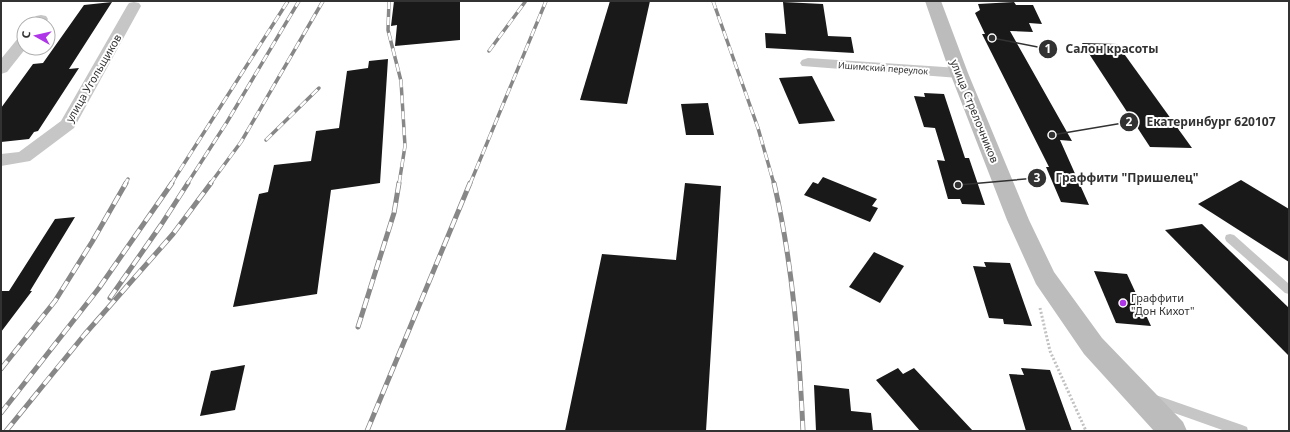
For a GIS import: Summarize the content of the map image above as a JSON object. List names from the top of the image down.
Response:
{
  "streets": {
    "main road": ["улица Стрелочников"],
    "street": ["Ишимский переулок", "улица Угольщиков"]
  },
  "crossings": [
    ["Ишимский переулок", "улица Стрелочников"]
  ],
  "places": [
    "Салон красоты",
    "Екатеринбург 620107",
    "Граффити \"Пришелец\"",
    "Граффити \"Дон Кихот\""
  ],
  "north": "left"
}
